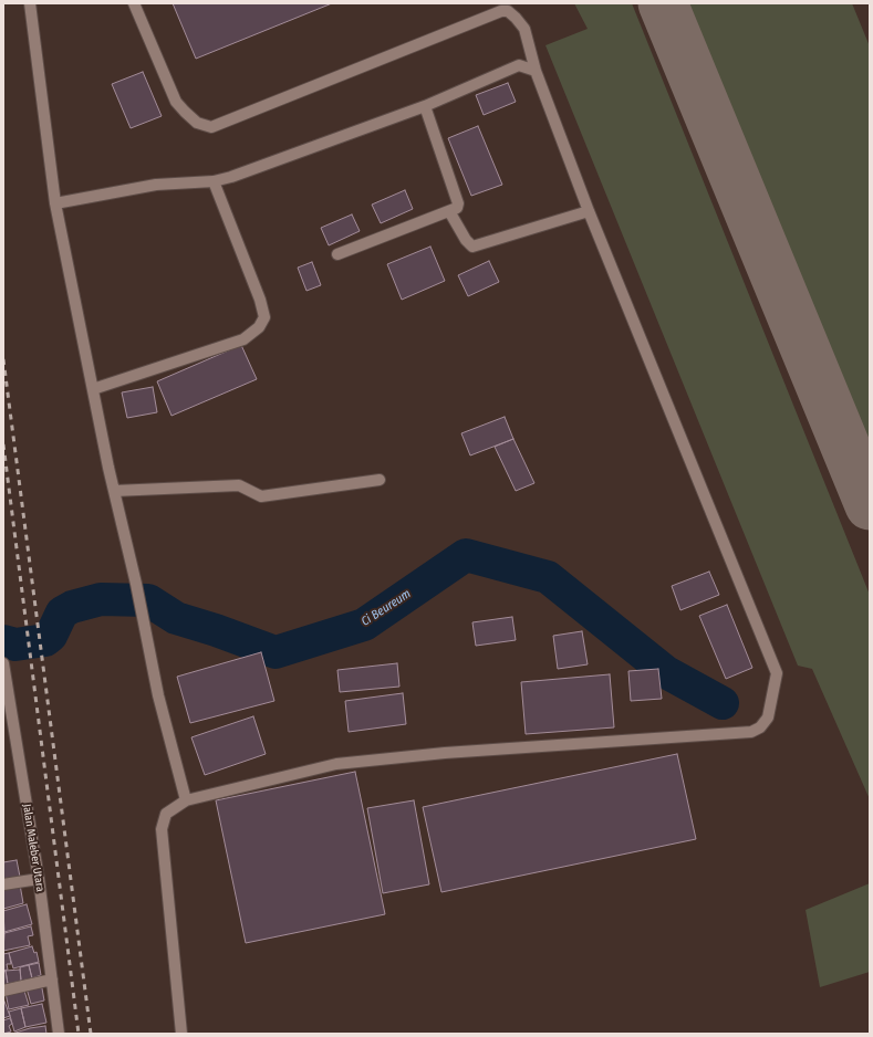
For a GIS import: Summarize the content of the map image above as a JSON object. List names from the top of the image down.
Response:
{
  "streets": {
    "street": ["Jalan Maleber Utara"]
  },
  "water": ["Ci Beureum"]
}
